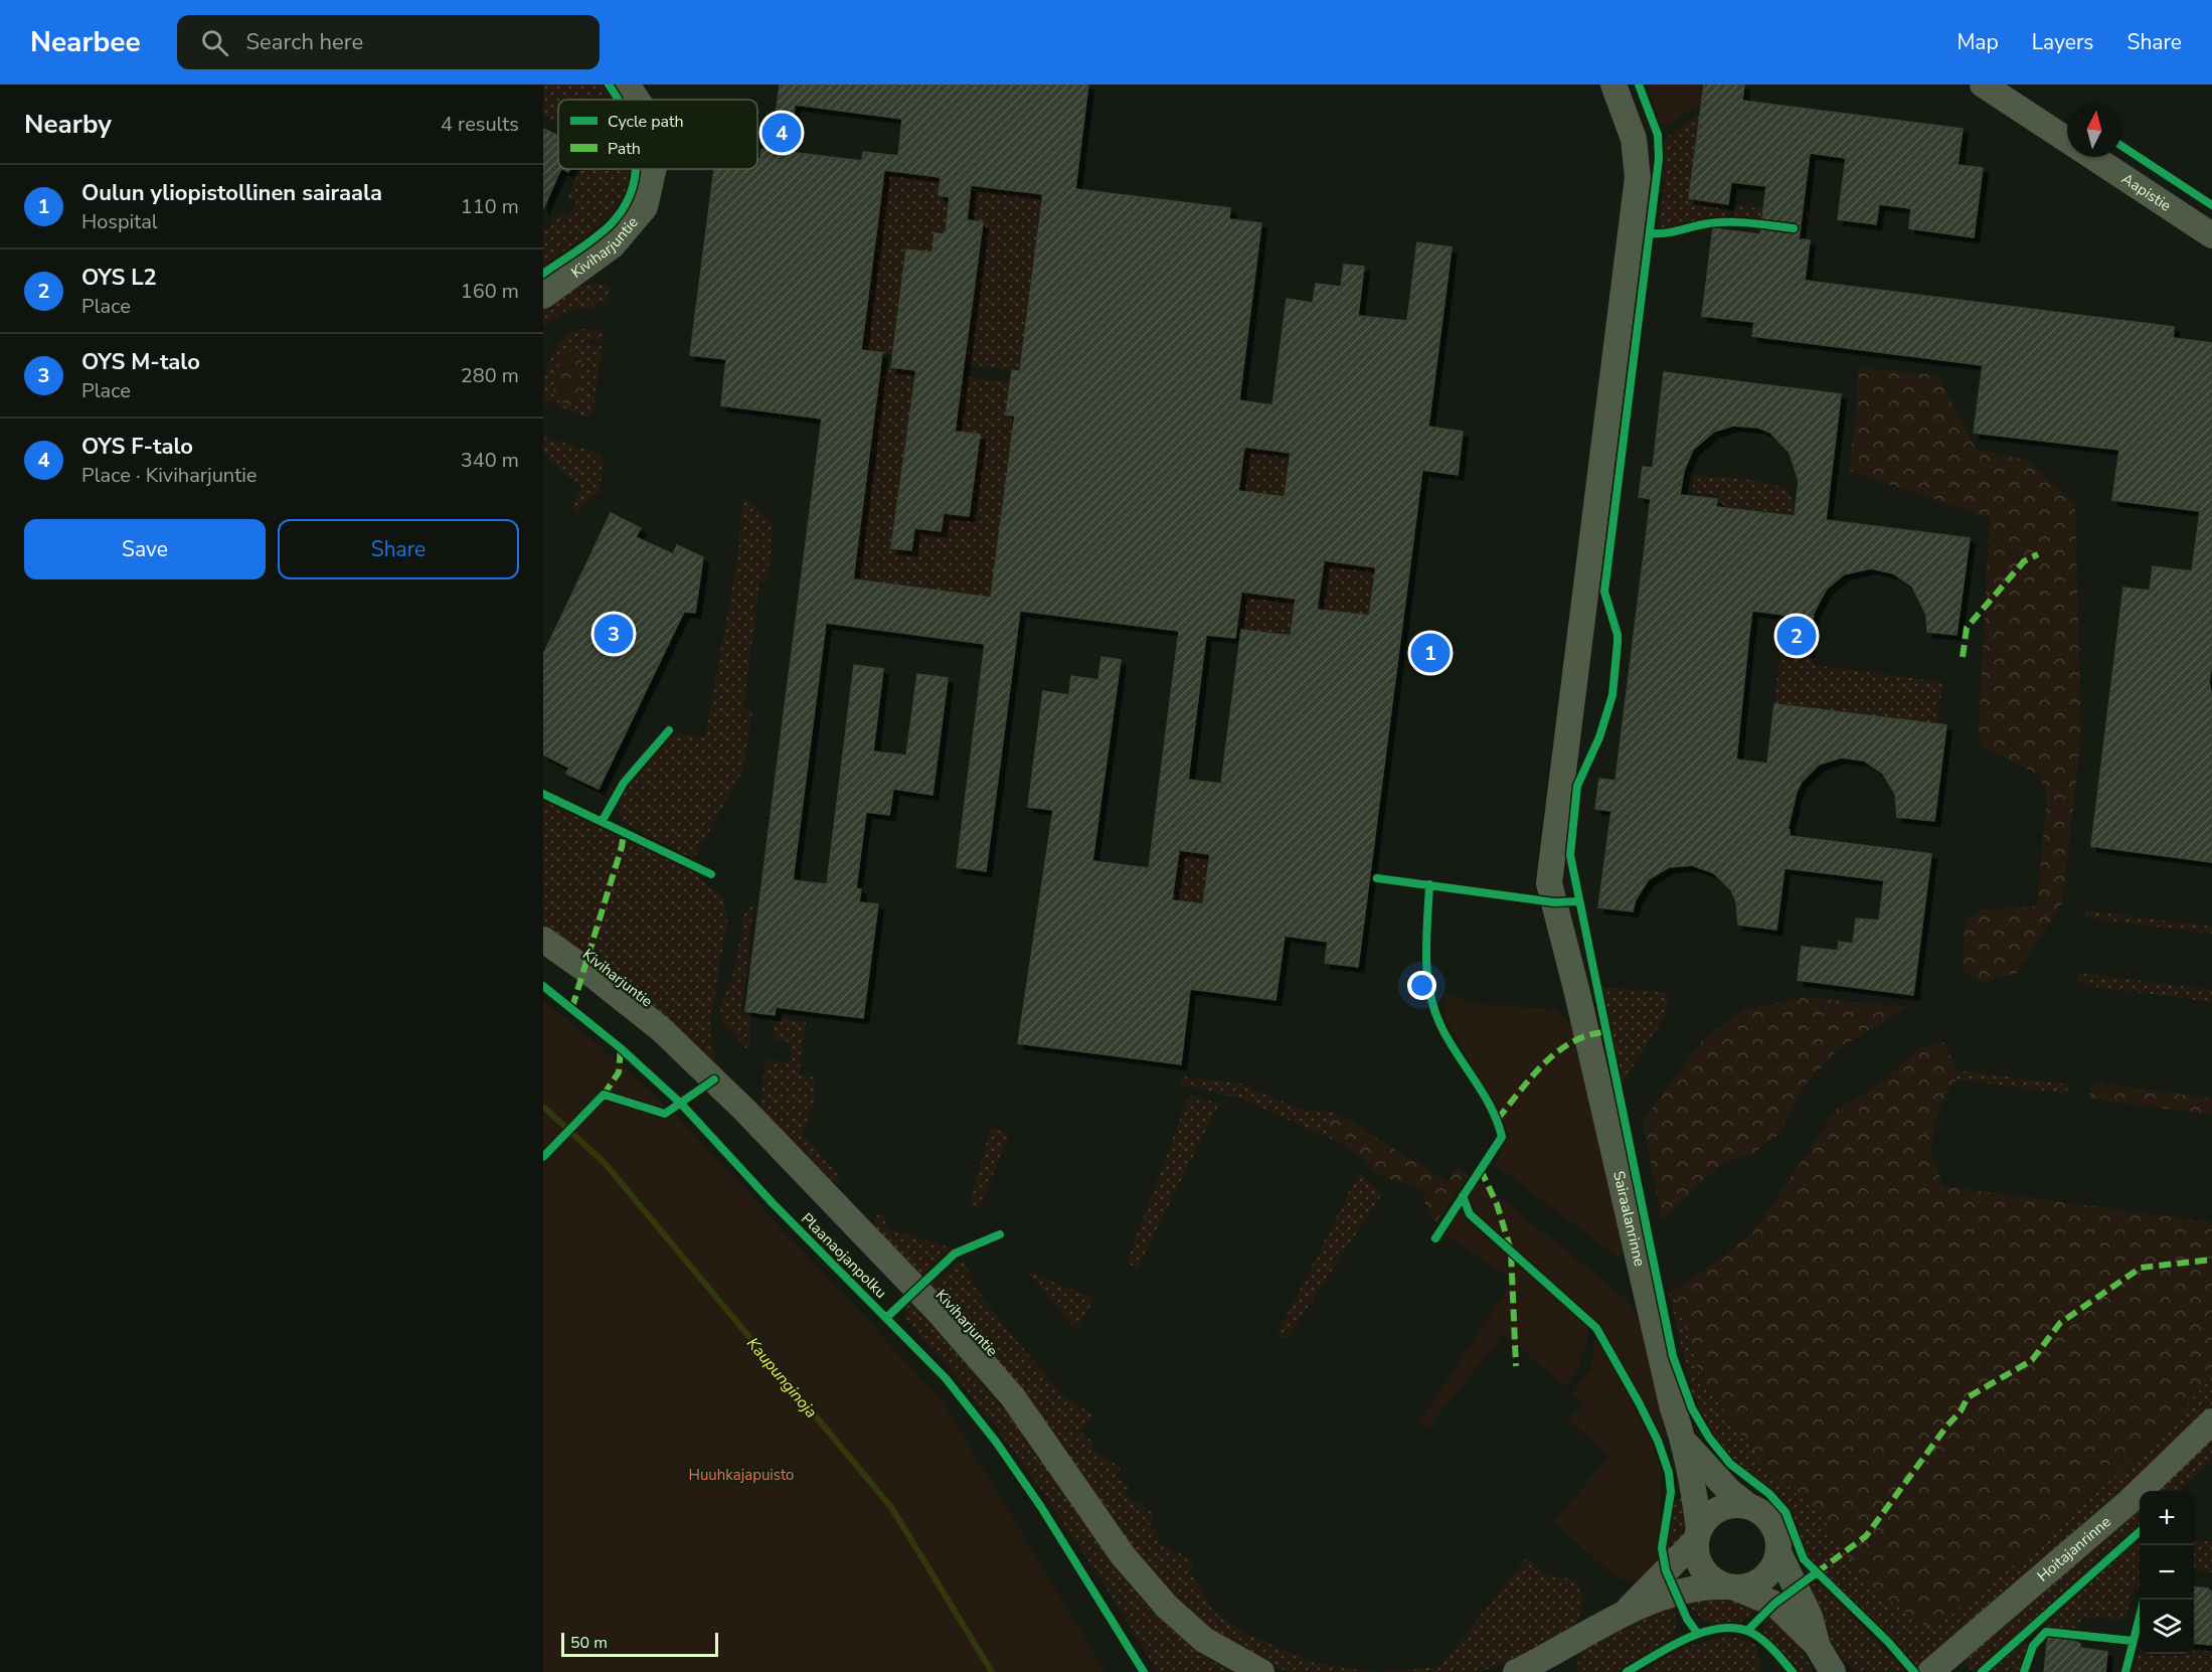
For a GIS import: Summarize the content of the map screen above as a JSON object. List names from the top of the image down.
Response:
{
  "streets": {
    "street": [
      "Aapistie",
      "Kiviharjuntie",
      "Sairaalanrinne",
      "Hoitajanrinne"
    ],
    "cycle path": ["Plaanaojanpolku"]
  },
  "water": ["Kaupunginoja"],
  "parks": ["Huuhkajapuisto"],
  "legend": ["Cycle path", "Path"],
  "scale_bar": "50 m",
  "north": "top",
  "page": {
    "header": "Nearbee",
    "search": "Search here",
    "nav": ["Map", "Layers", "Share"],
    "heading": ["Nearby", "4 results"],
    "pins": [
      "4",
      "3",
      "2",
      "1"
    ],
    "list": [
      {
        "mark": "1",
        "name": "Oulun yliopistollinen sairaala",
        "note": "Hospital",
        "value": "110 m"
      },
      {
        "mark": "2",
        "name": "OYS L2",
        "note": "Place",
        "value": "160 m"
      },
      {
        "mark": "3",
        "name": "OYS M-talo",
        "note": "Place",
        "value": "280 m"
      },
      {
        "mark": "4",
        "name": "OYS F-talo",
        "note": "Place · Kiviharjuntie",
        "value": "340 m"
      }
    ],
    "buttons": ["Save", "Share"],
    "map_buttons": ["+", "−"],
    "scale": "50 m"
  }
}
